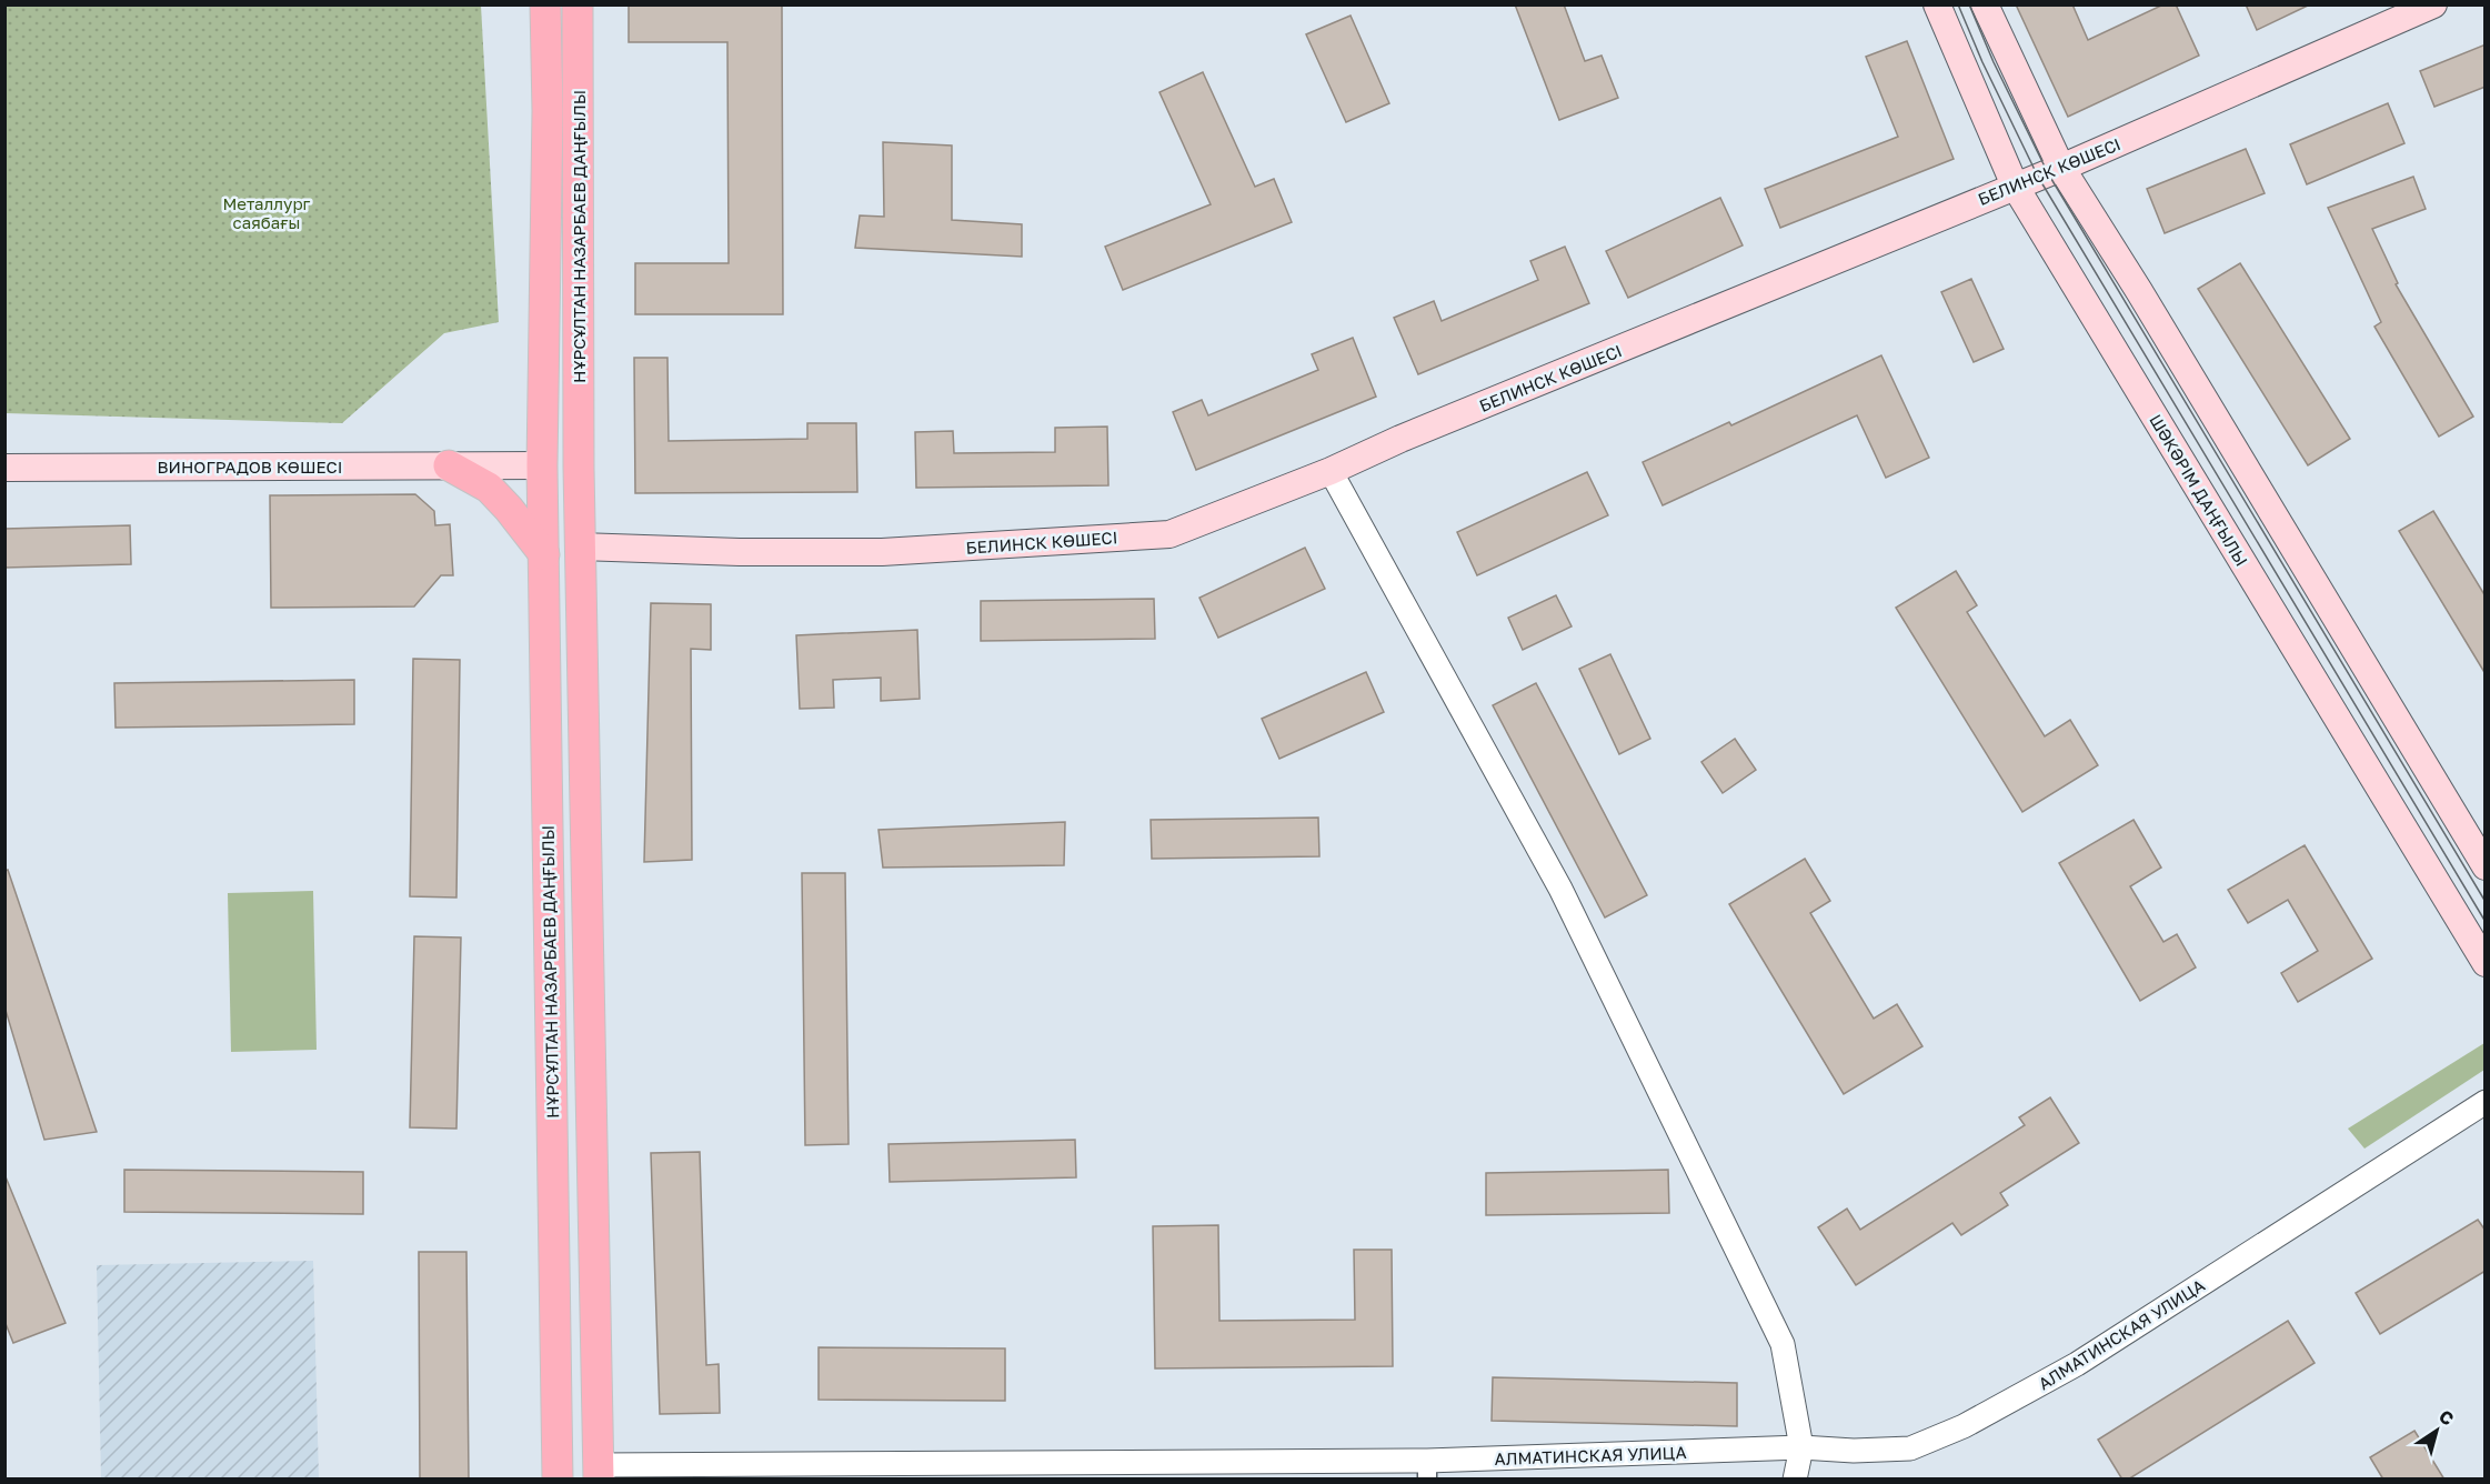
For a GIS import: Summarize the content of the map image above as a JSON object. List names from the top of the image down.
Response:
{
  "streets": {
    "main road": [
      "БЕЛИНСК КӨШЕСІ",
      "НҰРСҰЛТАН НАЗАРБАЕВ ДАҢҒЫЛЫ",
      "ВИНОГРАДОВ КӨШЕСІ",
      "ШӘКӘРІМ ДАҢҒЫЛЫ"
    ],
    "street": ["АЛМАТИНСКАЯ УЛИЦА"]
  },
  "crossings": [
    ["БЕЛИНСК КӨШЕСІ", "НҰРСҰЛТАН НАЗАРБАЕВ ДАҢҒЫЛЫ"],
    ["БЕЛИНСК КӨШЕСІ", "ШӘКӘРІМ ДАҢҒЫЛЫ"],
    ["НҰРСҰЛТАН НАЗАРБАЕВ ДАҢҒЫЛЫ", "ВИНОГРАДОВ КӨШЕСІ"],
    ["НҰРСҰЛТАН НАЗАРБАЕВ ДАҢҒЫЛЫ", "АЛМАТИНСКАЯ УЛИЦА"]
  ],
  "parks": ["Металлург саябағы"],
  "north": "top right"
}
